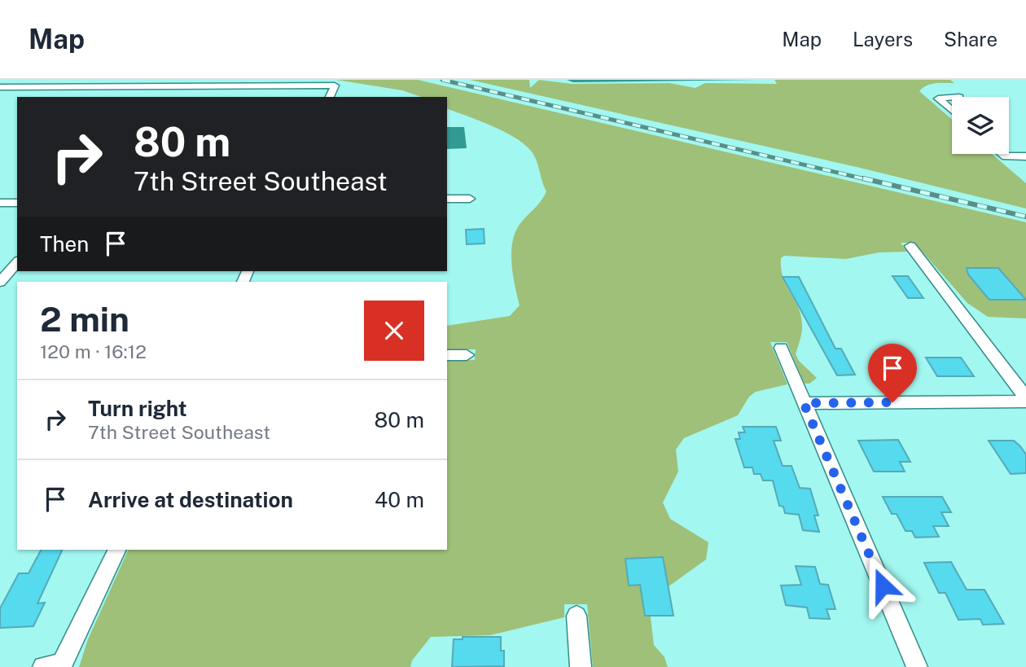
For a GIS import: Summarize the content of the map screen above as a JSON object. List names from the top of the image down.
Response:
{
  "page": {
    "header": "Map",
    "nav": ["Map", "Layers", "Share"],
    "turn": ["80 m", "7th Street Southeast"],
    "then": "Then",
    "heading": ["2 min", "120 m · 16:12"],
    "list": [
      {
        "name": "Turn right",
        "note": "7th Street Southeast",
        "value": "80 m"
      },
      {
        "name": "Arrive at destination",
        "value": "40 m"
      }
    ]
  }
}
